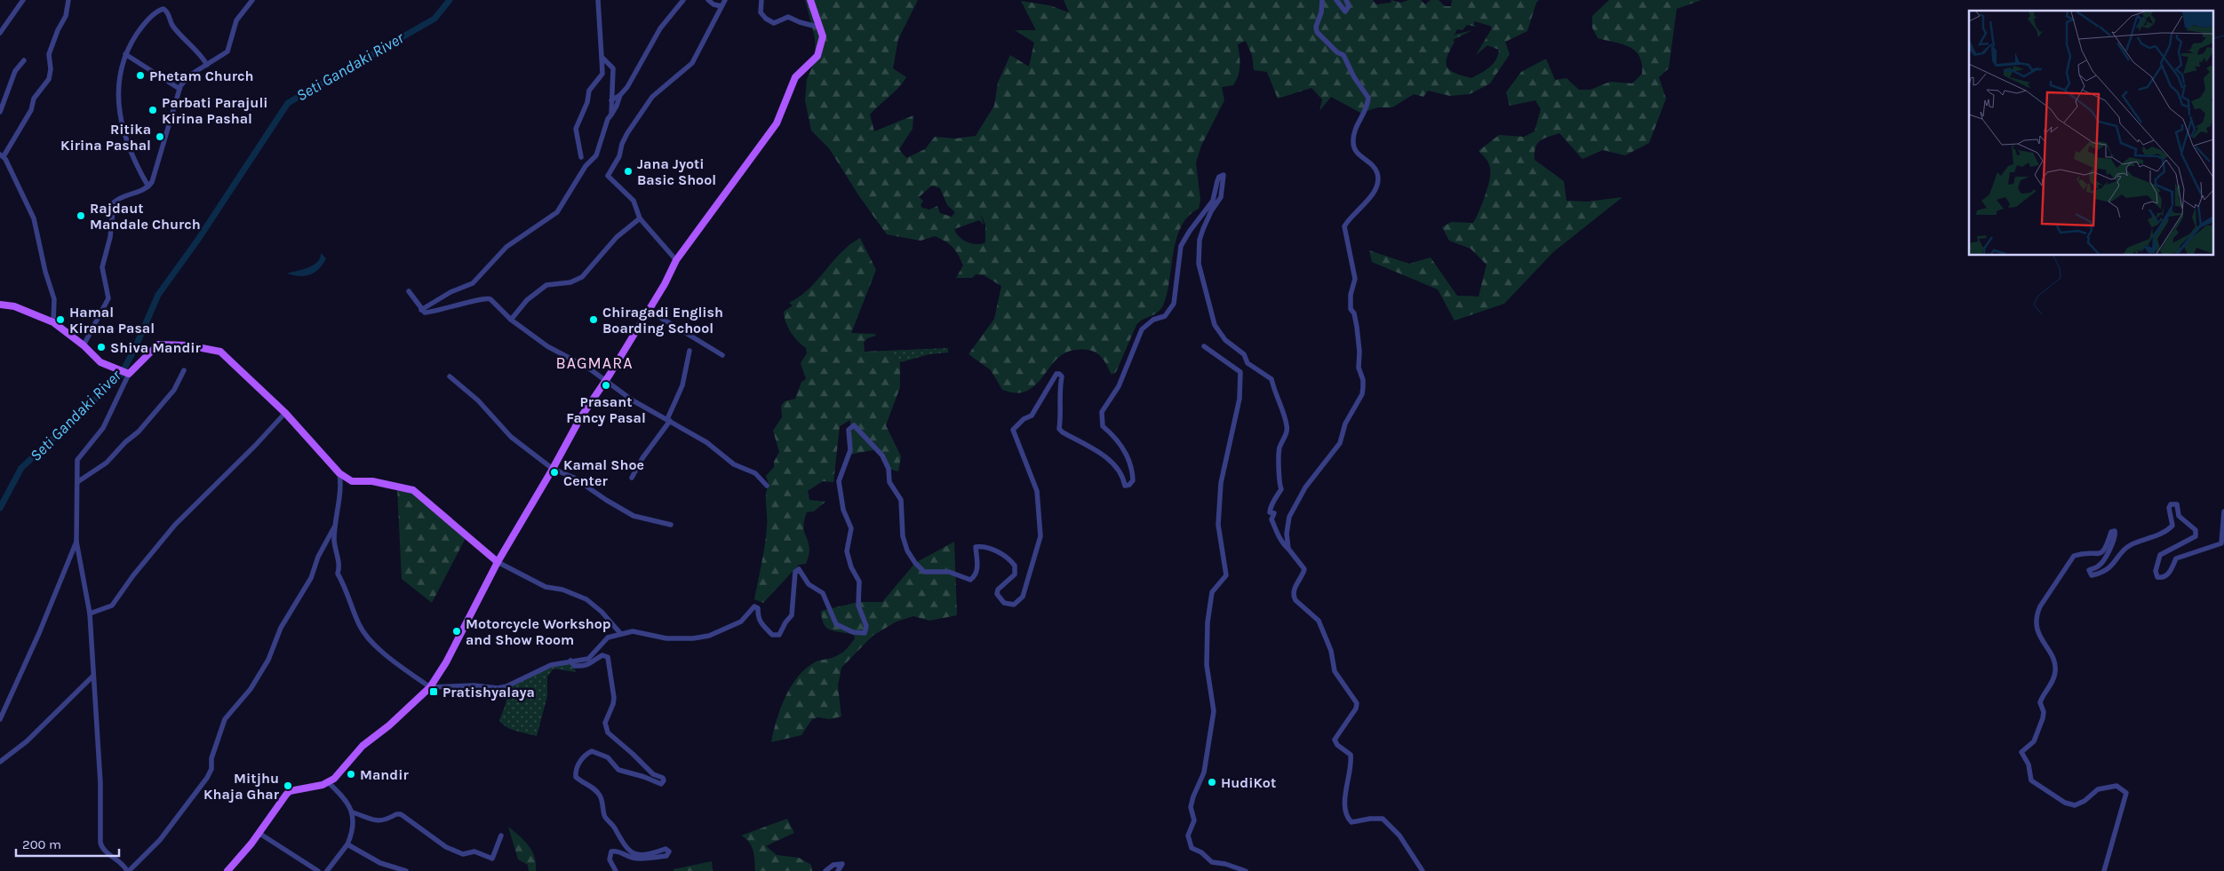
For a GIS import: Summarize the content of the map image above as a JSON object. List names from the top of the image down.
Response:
{
  "districts": ["BAGMARA"],
  "water": ["Seti Gandaki River"],
  "places": {
    "other": [
      "Phetam Church",
      "Parbati Parajuli Kirina Pashal",
      "Ritika Kirina Pashal",
      "Jana Jyoti Basic Shool",
      "Rajdaut Mandale Church",
      "Hamal Kirana Pasal",
      "Chiragadi English Boarding School",
      "Shiva Mandir",
      "Prasant Fancy Pasal",
      "Kamal Shoe Center",
      "Motorcycle Workshop and Show Room",
      "Mandir",
      "HudiKot",
      "Mitjhu Khaja Ghar"
    ],
    "transit": ["Pratishyalaya"]
  },
  "scale_bar": "200 m"
}
